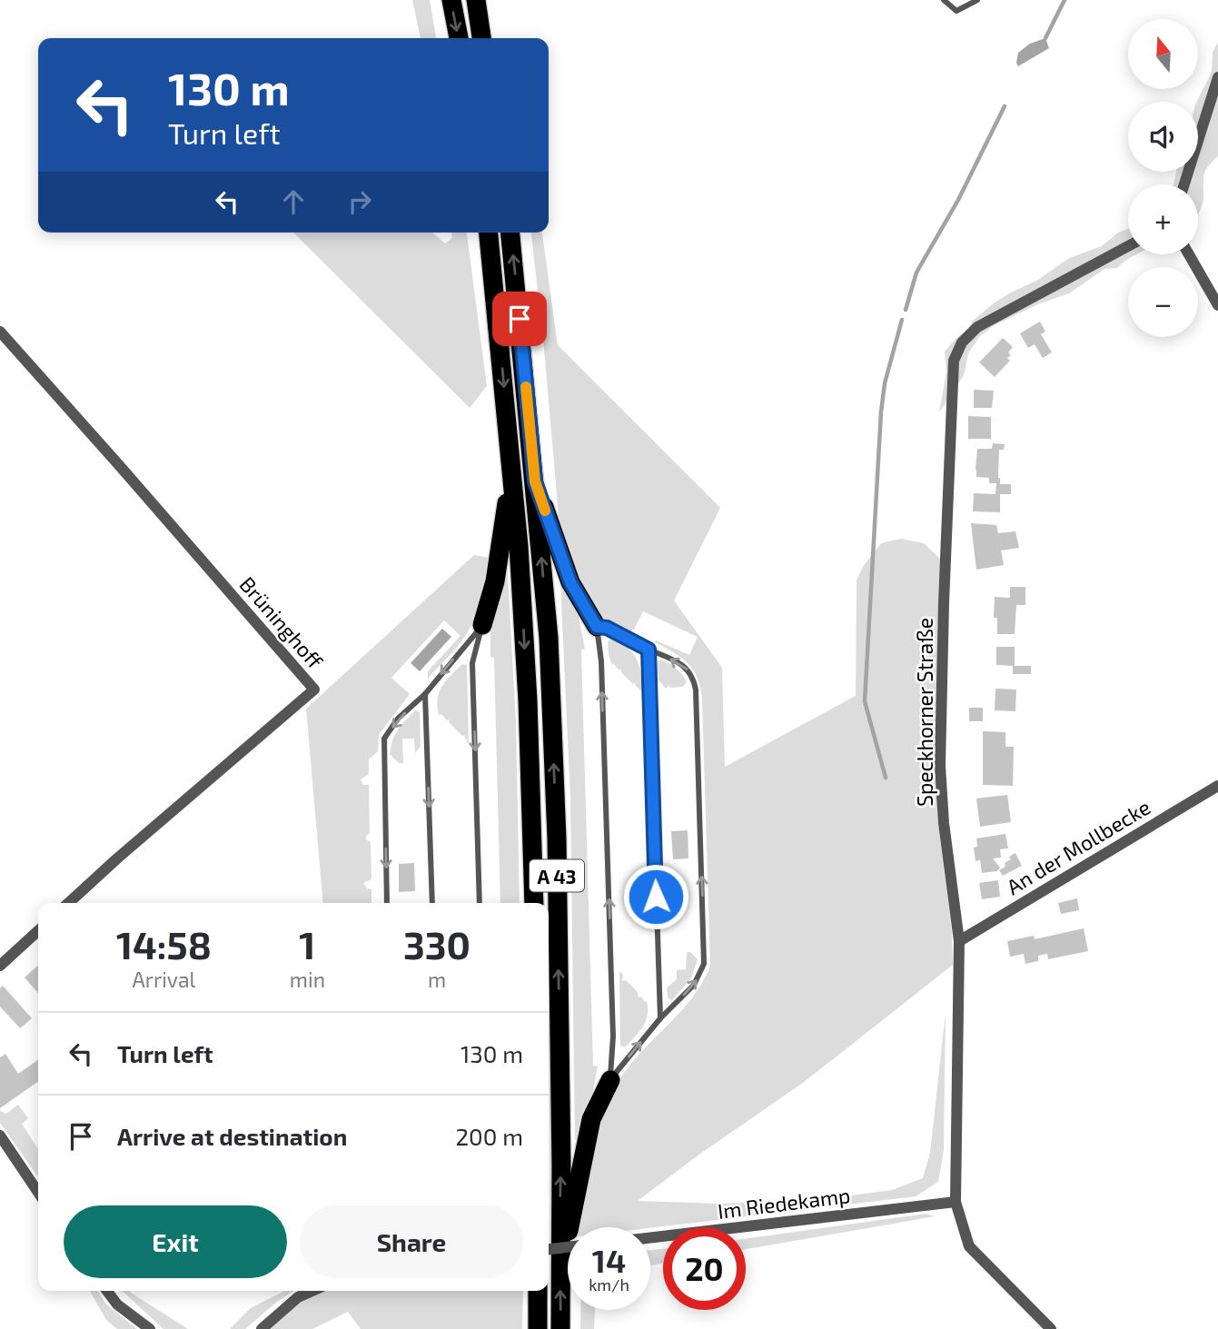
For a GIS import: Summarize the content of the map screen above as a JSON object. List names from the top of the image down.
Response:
{
  "streets": {
    "highway": ["A 43"],
    "street": [
      "Brüninghoff",
      "Speckhorner Straße",
      "An der Mollbecke",
      "Im Riedekamp"
    ]
  },
  "crossings": [
    ["Speckhorner Straße", "An der Mollbecke"],
    ["Speckhorner Straße", "Im Riedekamp"]
  ],
  "north": "top",
  "page": {
    "map_buttons": ["+", "−"],
    "turn": ["130 m", "Turn left"],
    "eta": [
      "14:58",
      "Arrival",
      "1",
      "min",
      "330",
      "m"
    ],
    "list": [
      {
        "name": "Turn left",
        "value": "130 m"
      },
      {
        "name": "Arrive at destination",
        "value": "200 m"
      }
    ],
    "buttons": ["Exit", "Share"],
    "speed": "14 km/h",
    "limit": "20"
  }
}
